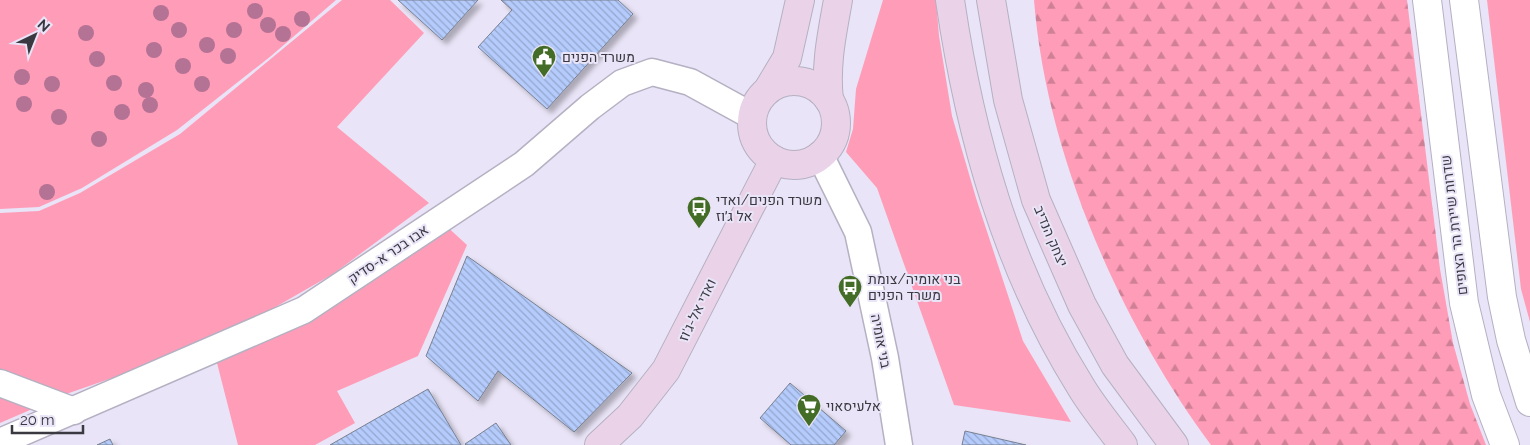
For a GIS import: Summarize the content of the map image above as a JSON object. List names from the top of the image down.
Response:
{
  "streets": {
    "main road": ["יצחק הנדיב", "ואדי אל-ג'וז"],
    "street": ["שדרות שיירת הר הצופים", "אבו בכר א-סדיק", "בני אומיה"]
  },
  "crossings": [
    ["אבו בכר א-סדיק", "ואדי אל-ג'וז"],
    ["אבו בכר א-סדיק", "בני אומיה"],
    ["ואדי אל-ג'וז", "בני אומיה"]
  ],
  "places": {
    "public building": ["משרד הפנים"],
    "bus stop": ["משרד הפנים/ואדי אל ג׳וז", "בני אומיה/צומת משרד הפנים"],
    "supermarket": ["אלעיסאוי"]
  },
  "scale_bar": "20 m",
  "north": "top right"
}
